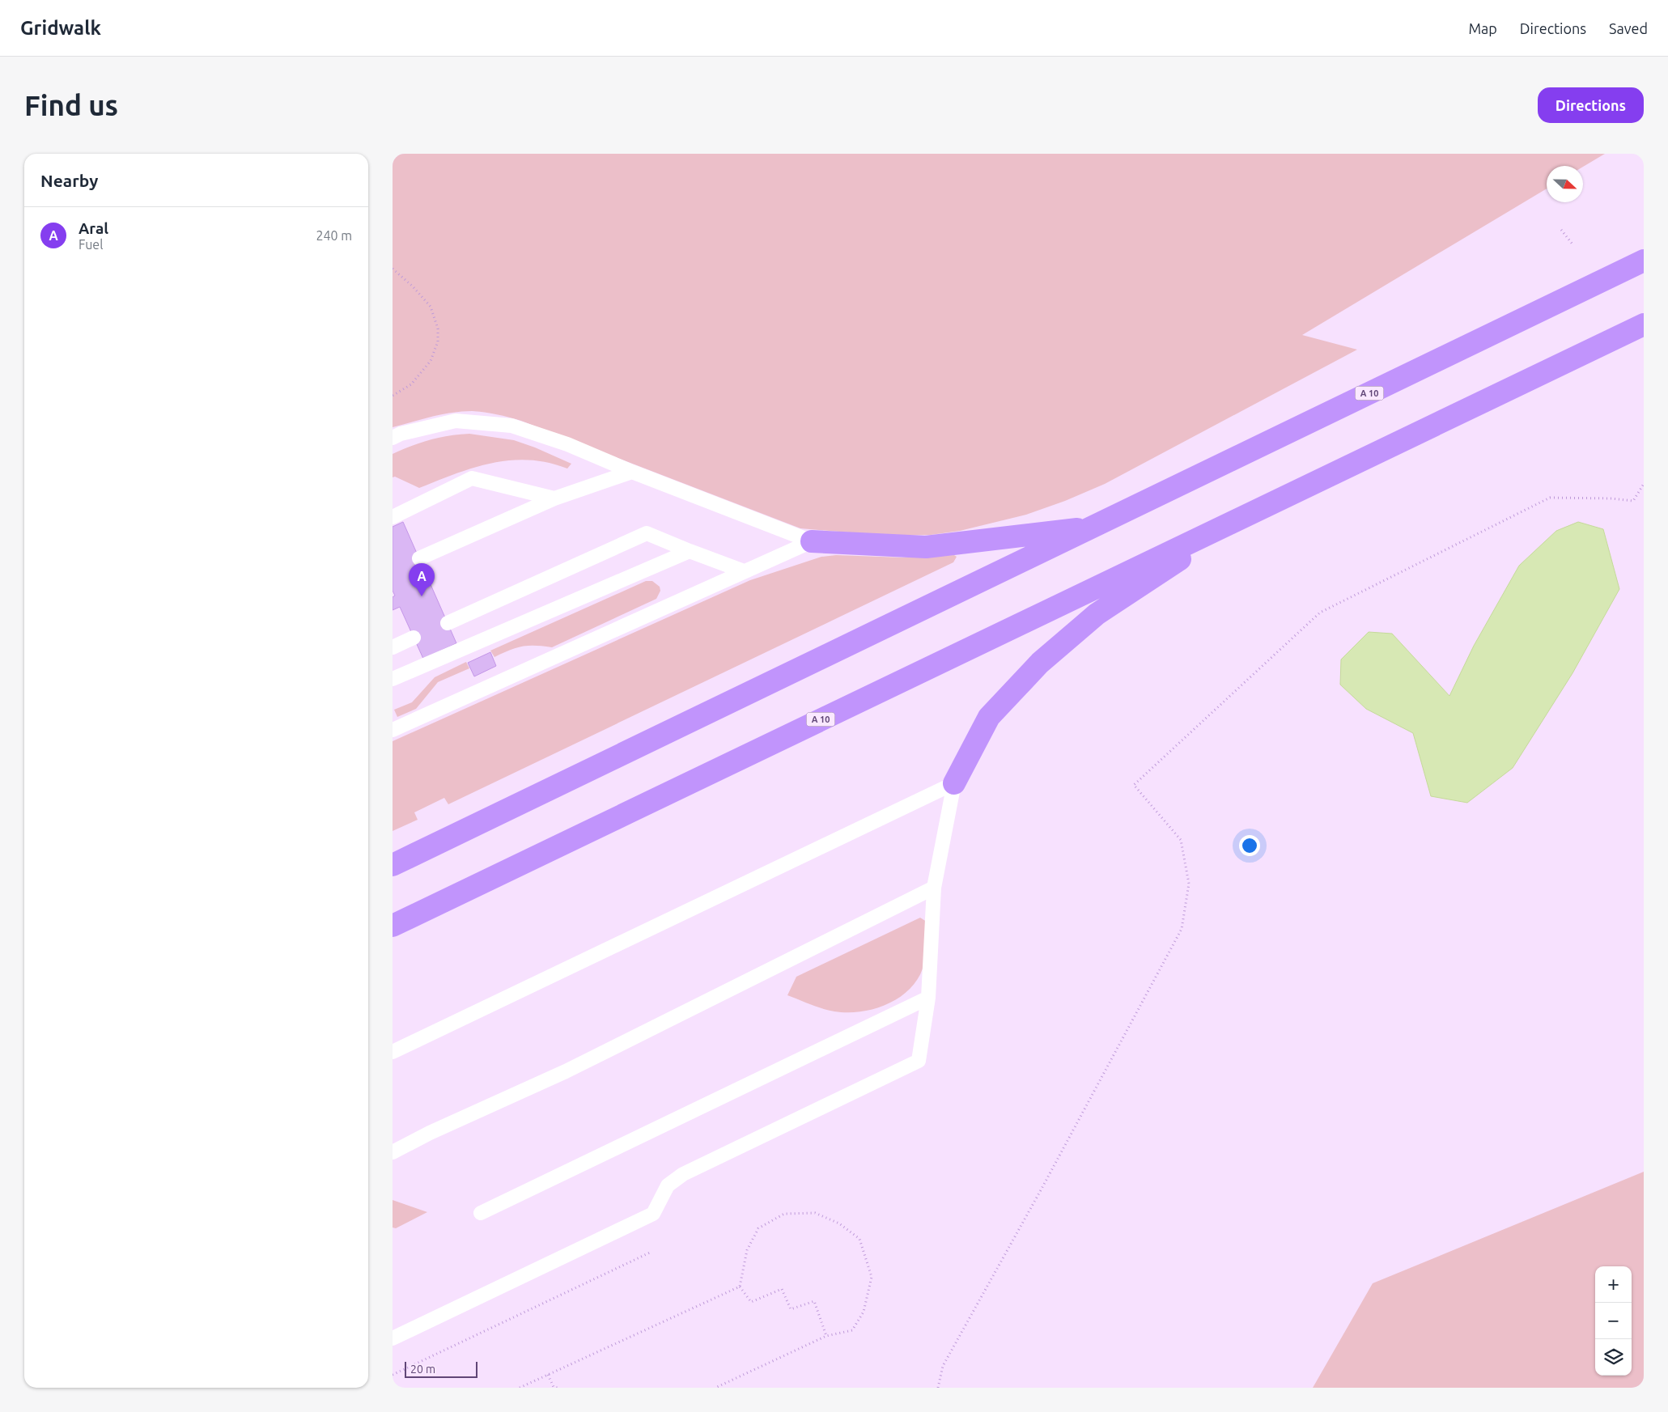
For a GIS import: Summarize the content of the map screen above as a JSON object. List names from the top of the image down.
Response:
{
  "streets": {
    "highway": ["A 10"]
  },
  "scale_bar": "20 m",
  "north": "right",
  "page": {
    "header": "Gridwalk",
    "nav": ["Map", "Directions", "Saved"],
    "buttons": "Directions",
    "title": "Find us",
    "heading": "Nearby",
    "list": [
      {
        "mark": "A",
        "name": "Aral",
        "note": "Fuel",
        "value": "240 m"
      }
    ],
    "pins": "A",
    "map_buttons": ["+", "−"],
    "scale": "20 m"
  }
}
